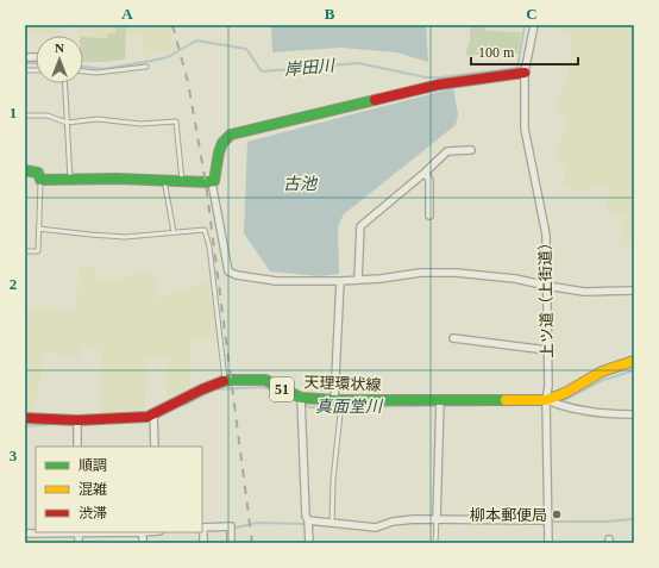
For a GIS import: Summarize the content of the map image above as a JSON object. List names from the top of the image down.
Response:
{
  "streets": {
    "main road": ["天理環状線", "51"],
    "street": ["上ツ道（上街道）"]
  },
  "crossings": [
    ["上ツ道（上街道）", "天理環状線"]
  ],
  "water": ["岸田川", "古池", "真面堂川"],
  "places": ["柳本郵便局"],
  "legend": ["順調", "混雑", "渋滞"],
  "scale_bar": "100 m",
  "north": "top",
  "grid": {
    "columns": ["A", "B", "C"],
    "rows": ["1", "2", "3"]
  }
}
